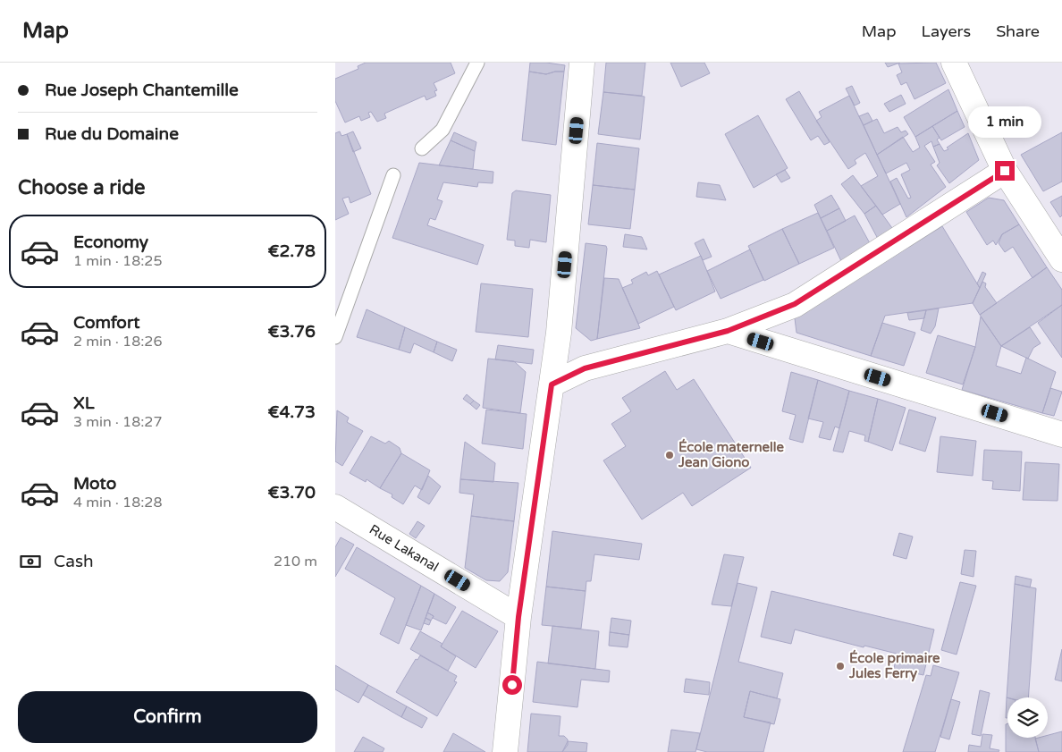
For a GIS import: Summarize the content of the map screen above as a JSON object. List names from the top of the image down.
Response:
{
  "streets": {
    "street": ["Rue Lakanal"]
  },
  "places": ["École maternelle Jean Giono", "École primaire Jules Ferry"],
  "page": {
    "header": "Map",
    "nav": ["Map", "Layers", "Share"],
    "banner": ["Rue Joseph Chantemille", "Rue du Domaine"],
    "bubble": "1 min",
    "heading": "Choose a ride",
    "list": [
      {
        "name": "Economy",
        "note": "1 min · 18:25",
        "value": "€2.78"
      },
      {
        "name": "Comfort",
        "note": "2 min · 18:26",
        "value": "€3.76"
      },
      {
        "name": "XL",
        "note": "3 min · 18:27",
        "value": "€4.73"
      },
      {
        "name": "Moto",
        "note": "4 min · 18:28",
        "value": "€3.70"
      }
    ],
    "pay": ["Cash", "210 m"],
    "buttons": "Confirm"
  }
}
